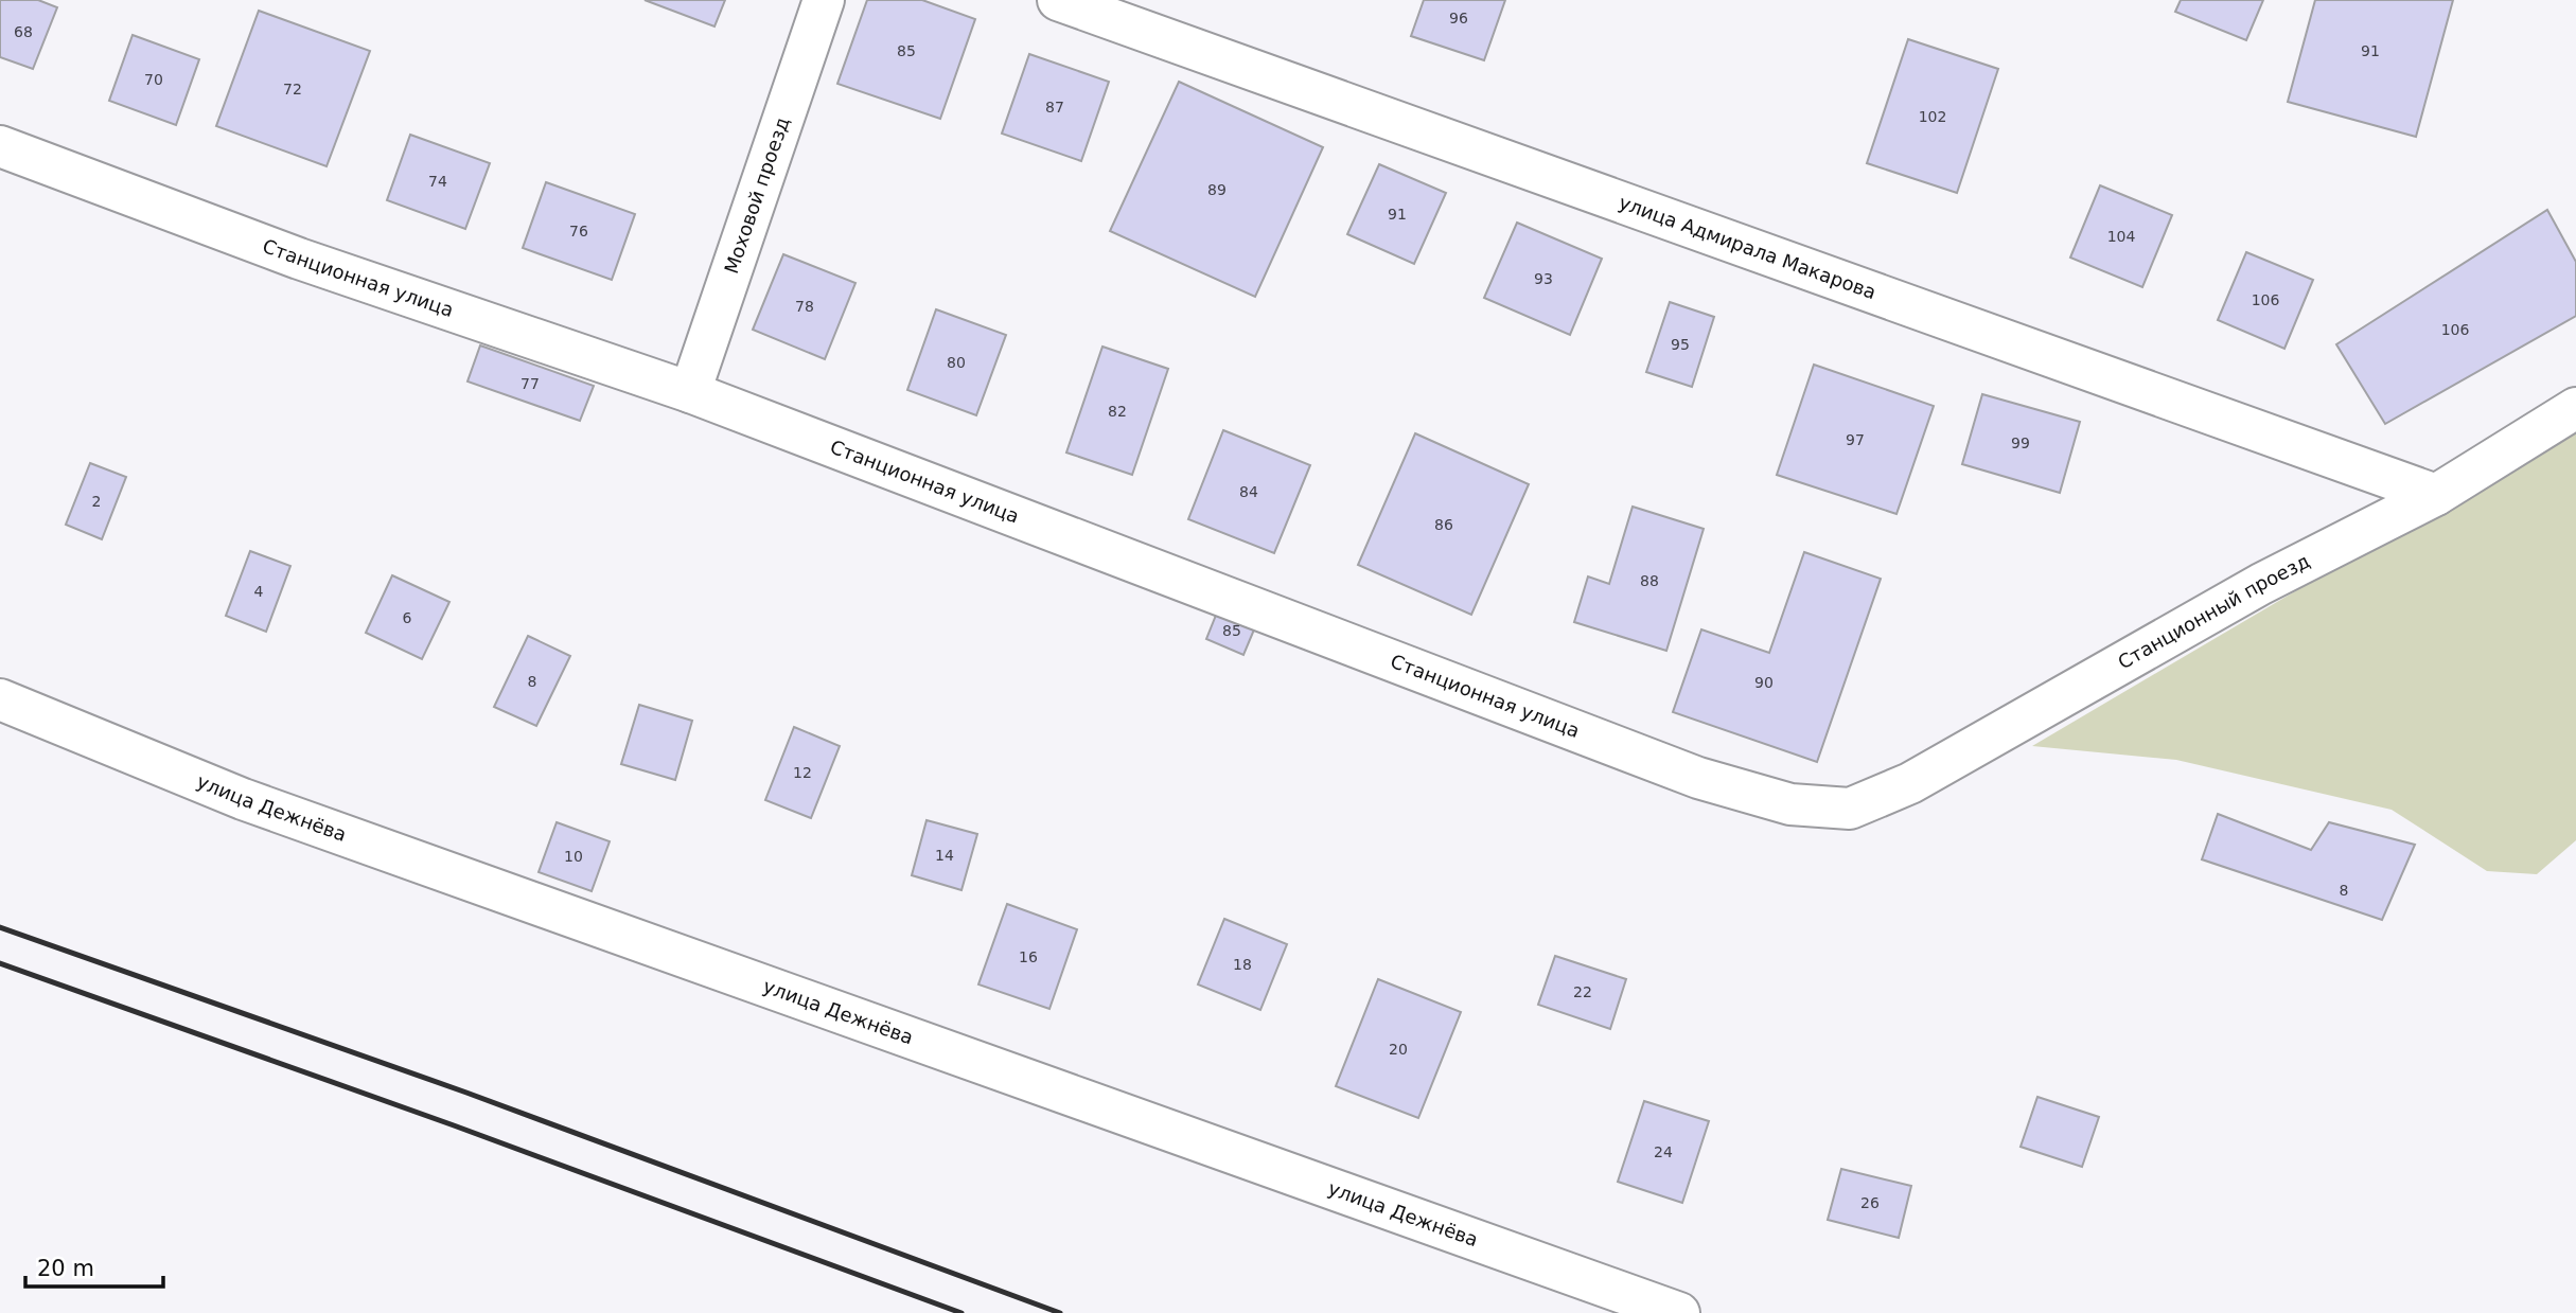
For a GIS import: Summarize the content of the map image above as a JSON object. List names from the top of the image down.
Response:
{
  "streets": {
    "street": [
      "Моховой проезд",
      "улица Адмирала Макарова",
      "Станционная улица",
      "Станционный проезд",
      "улица Дежнёва"
    ]
  },
  "crossings": [
    ["Моховой проезд", "Станционная улица"],
    ["улица Адмирала Макарова", "Станционный проезд"],
    ["Станционная улица", "Станционный проезд"]
  ],
  "house_numbers": [
    "96",
    "68",
    "85",
    "91",
    "70",
    "72",
    "87",
    "102",
    "74",
    "89",
    "91",
    "76",
    "104",
    "93",
    "106",
    "78",
    "106",
    "95",
    "80",
    "77",
    "82",
    "97",
    "99",
    "84",
    "2",
    "86",
    "88",
    "4",
    "6",
    "85",
    "8",
    "90",
    "12",
    "14",
    "10",
    "8",
    "16",
    "18",
    "22",
    "20",
    "24",
    "26"
  ],
  "scale_bar": "20 m"
}
